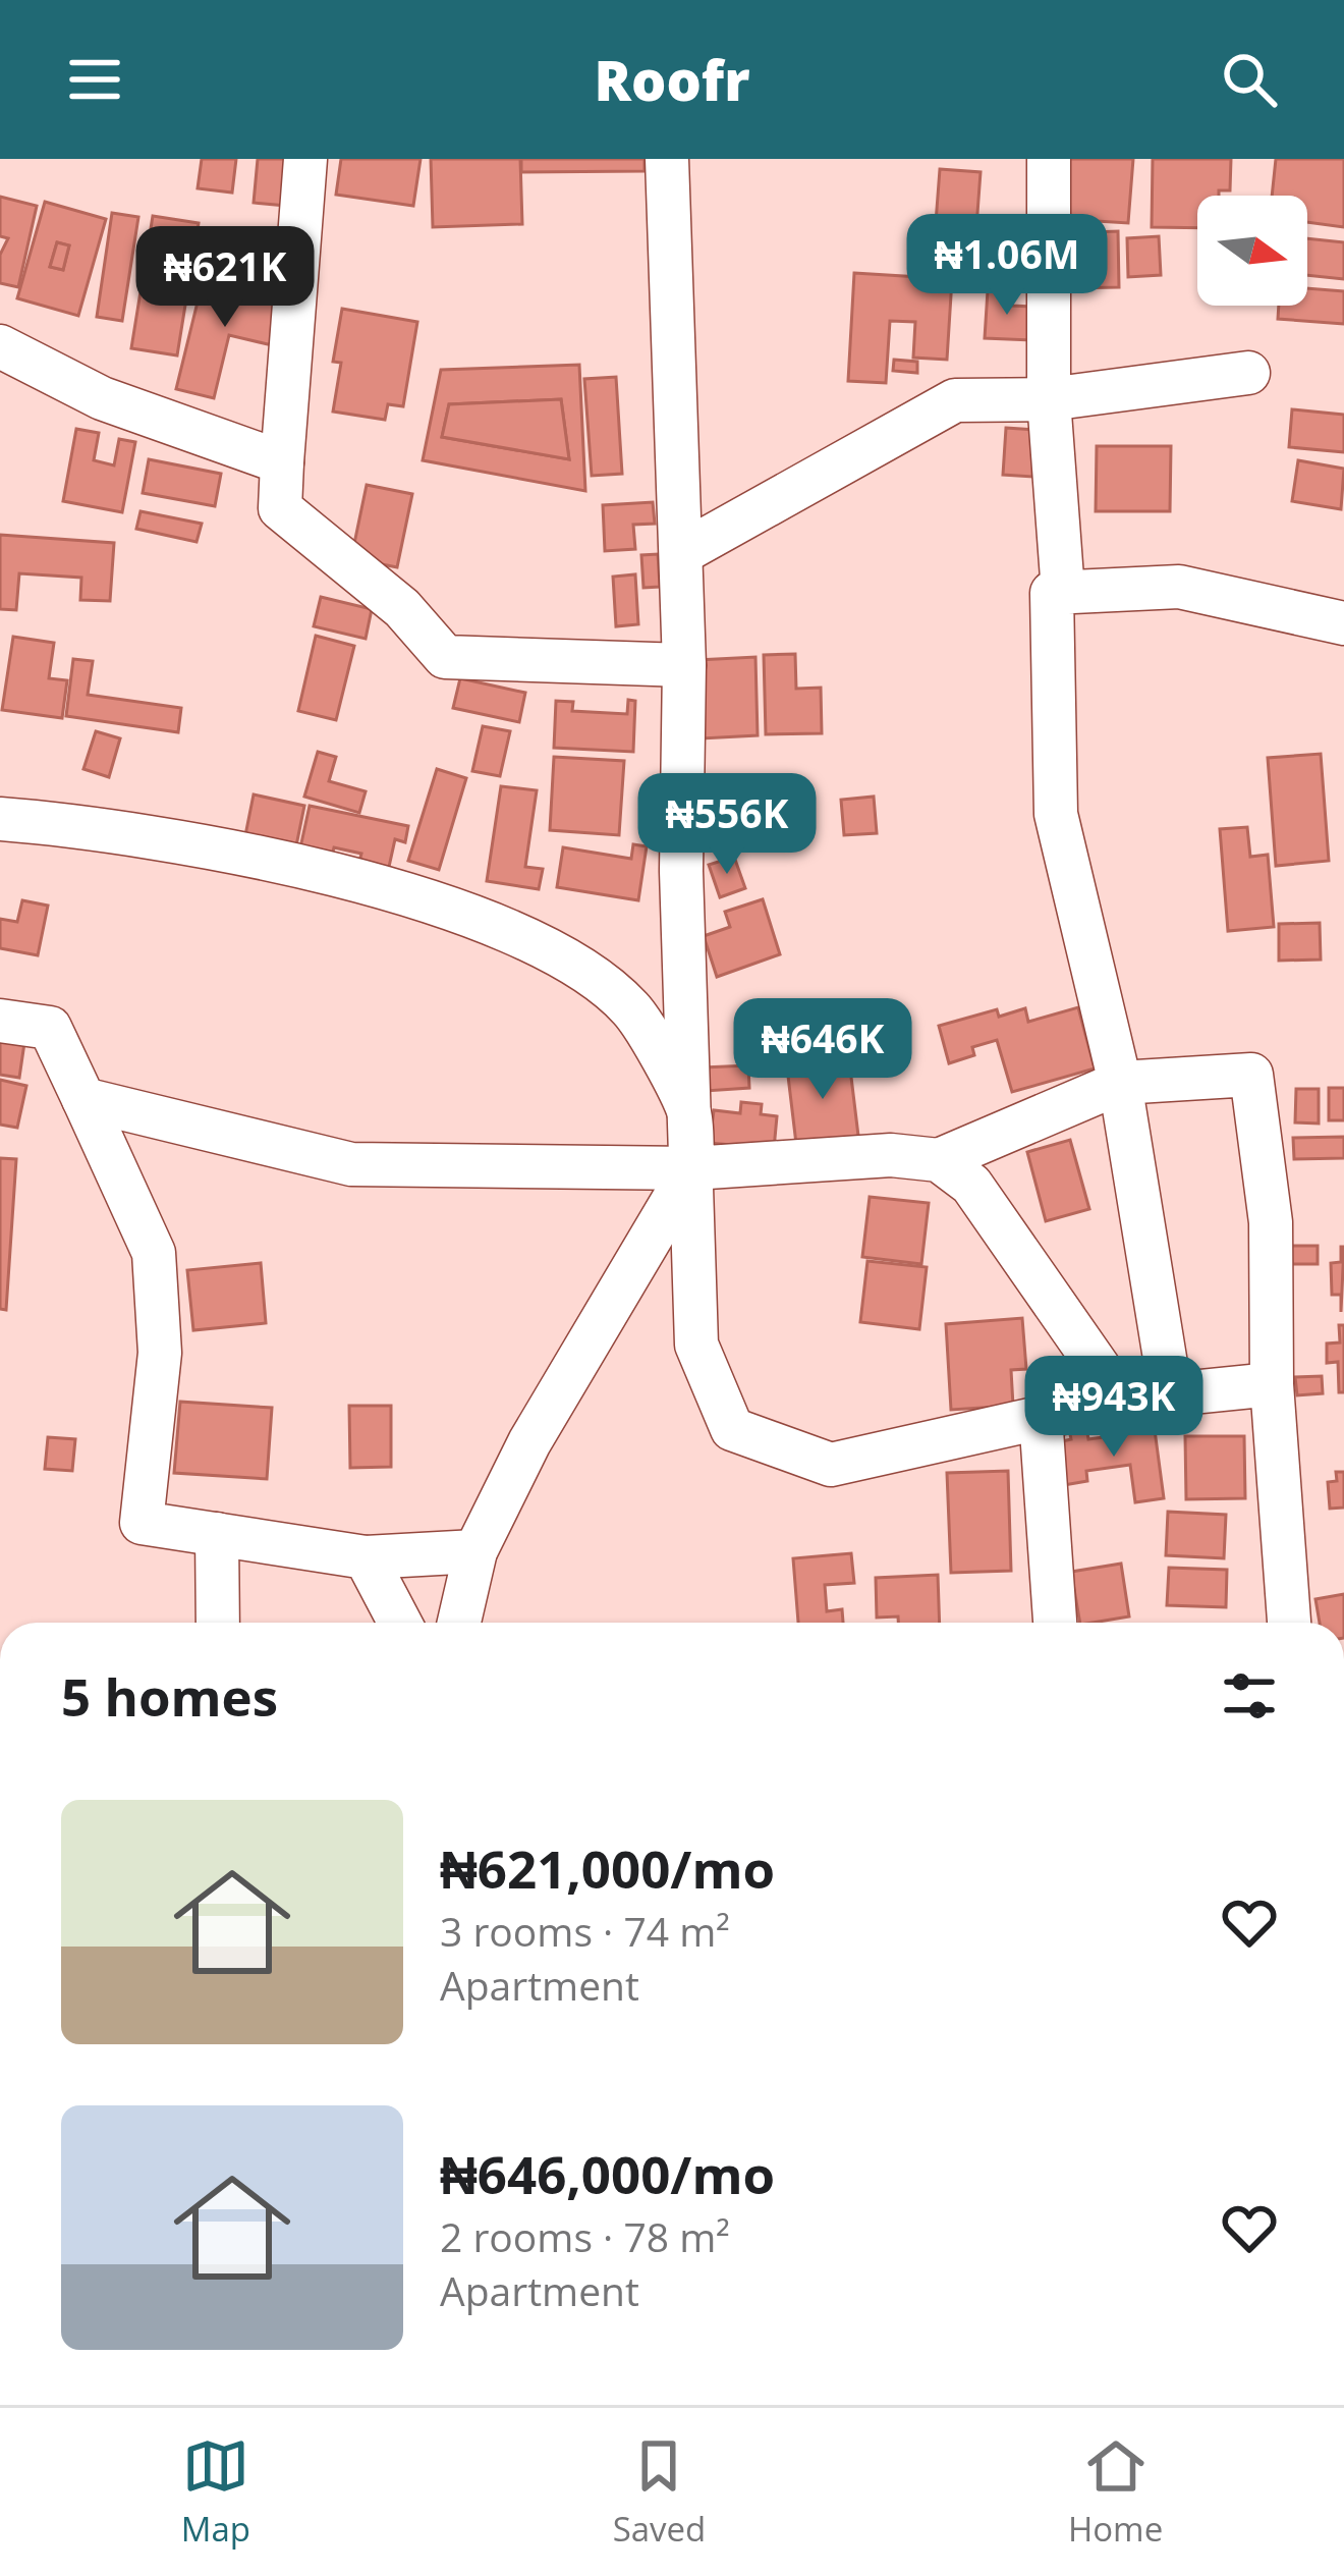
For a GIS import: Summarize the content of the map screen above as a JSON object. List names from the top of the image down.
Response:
{
  "north": "right",
  "page": {
    "header": "Roofr",
    "price": [
      "₦1.06M",
      "₦621K",
      "₦556K",
      "₦646K",
      "₦943K"
    ],
    "heading": "5 homes",
    "list": [
      {
        "name": "₦621,000/mo",
        "note": "3 rooms · 74 m² · Apartment"
      },
      {
        "name": "₦646,000/mo",
        "note": "2 rooms · 78 m² · Apartment"
      }
    ],
    "tabs": ["Map", "Saved", "Home"]
  }
}
